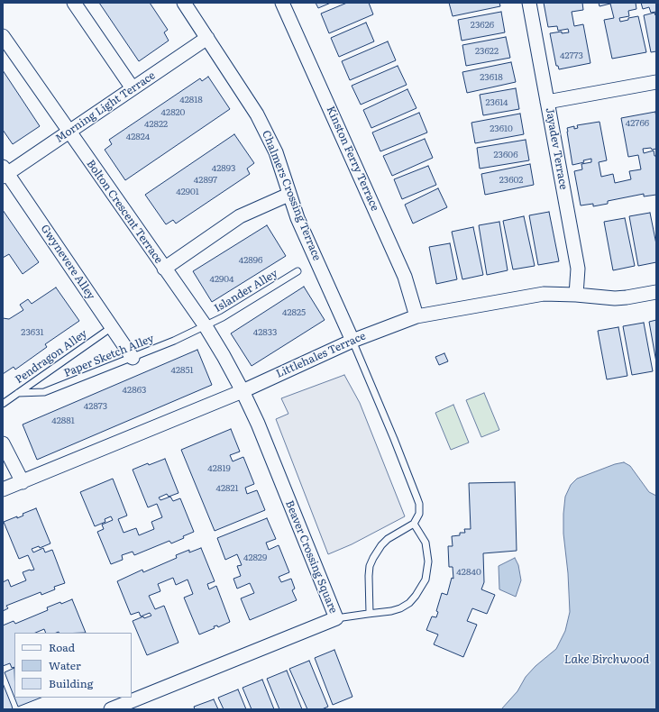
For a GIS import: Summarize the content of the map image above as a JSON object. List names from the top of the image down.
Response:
{
  "streets": {
    "street": [
      "Morning Light Terrace",
      "Jayadev Terrace",
      "Kinston Ferry Terrace",
      "Chalmers Crossing Terrace",
      "Bolton Crescent Terrace",
      "Gwynevere Alley",
      "Littlehales Terrace",
      "Beaver Crossing Square"
    ],
    "lane": ["Islander Alley", "Paper Sketch Alley", "Pendragon Alley"]
  },
  "crossings": [
    ["Morning Light Terrace", "Chalmers Crossing Terrace"],
    ["Morning Light Terrace", "Bolton Crescent Terrace"],
    ["Morning Light Terrace", "Gwynevere Alley"],
    ["Jayadev Terrace", "Littlehales Terrace"],
    ["Kinston Ferry Terrace", "Littlehales Terrace"],
    ["Chalmers Crossing Terrace", "Littlehales Terrace"],
    ["Bolton Crescent Terrace", "Islander Alley"],
    ["Bolton Crescent Terrace", "Littlehales Terrace"],
    ["Bolton Crescent Terrace", "Paper Sketch Alley"],
    ["Bolton Crescent Terrace", "Beaver Crossing Square"],
    ["Gwynevere Alley", "Paper Sketch Alley"],
    ["Gwynevere Alley", "Pendragon Alley"],
    ["Islander Alley", "Paper Sketch Alley"],
    ["Littlehales Terrace", "Beaver Crossing Square"],
    ["Paper Sketch Alley", "Pendragon Alley"]
  ],
  "water": ["Lake Birchwood"],
  "house_numbers": [
    "23626",
    "23622",
    "42773",
    "23618",
    "42818",
    "23614",
    "42820",
    "42766",
    "42822",
    "23610",
    "42824",
    "23606",
    "42893",
    "42897",
    "23602",
    "42901",
    "42896",
    "42904",
    "42825",
    "23631",
    "42833",
    "42851",
    "42863",
    "42873",
    "42881",
    "42819",
    "42821",
    "42829",
    "42840"
  ],
  "legend": ["Road", "Water", "Building"]
}
